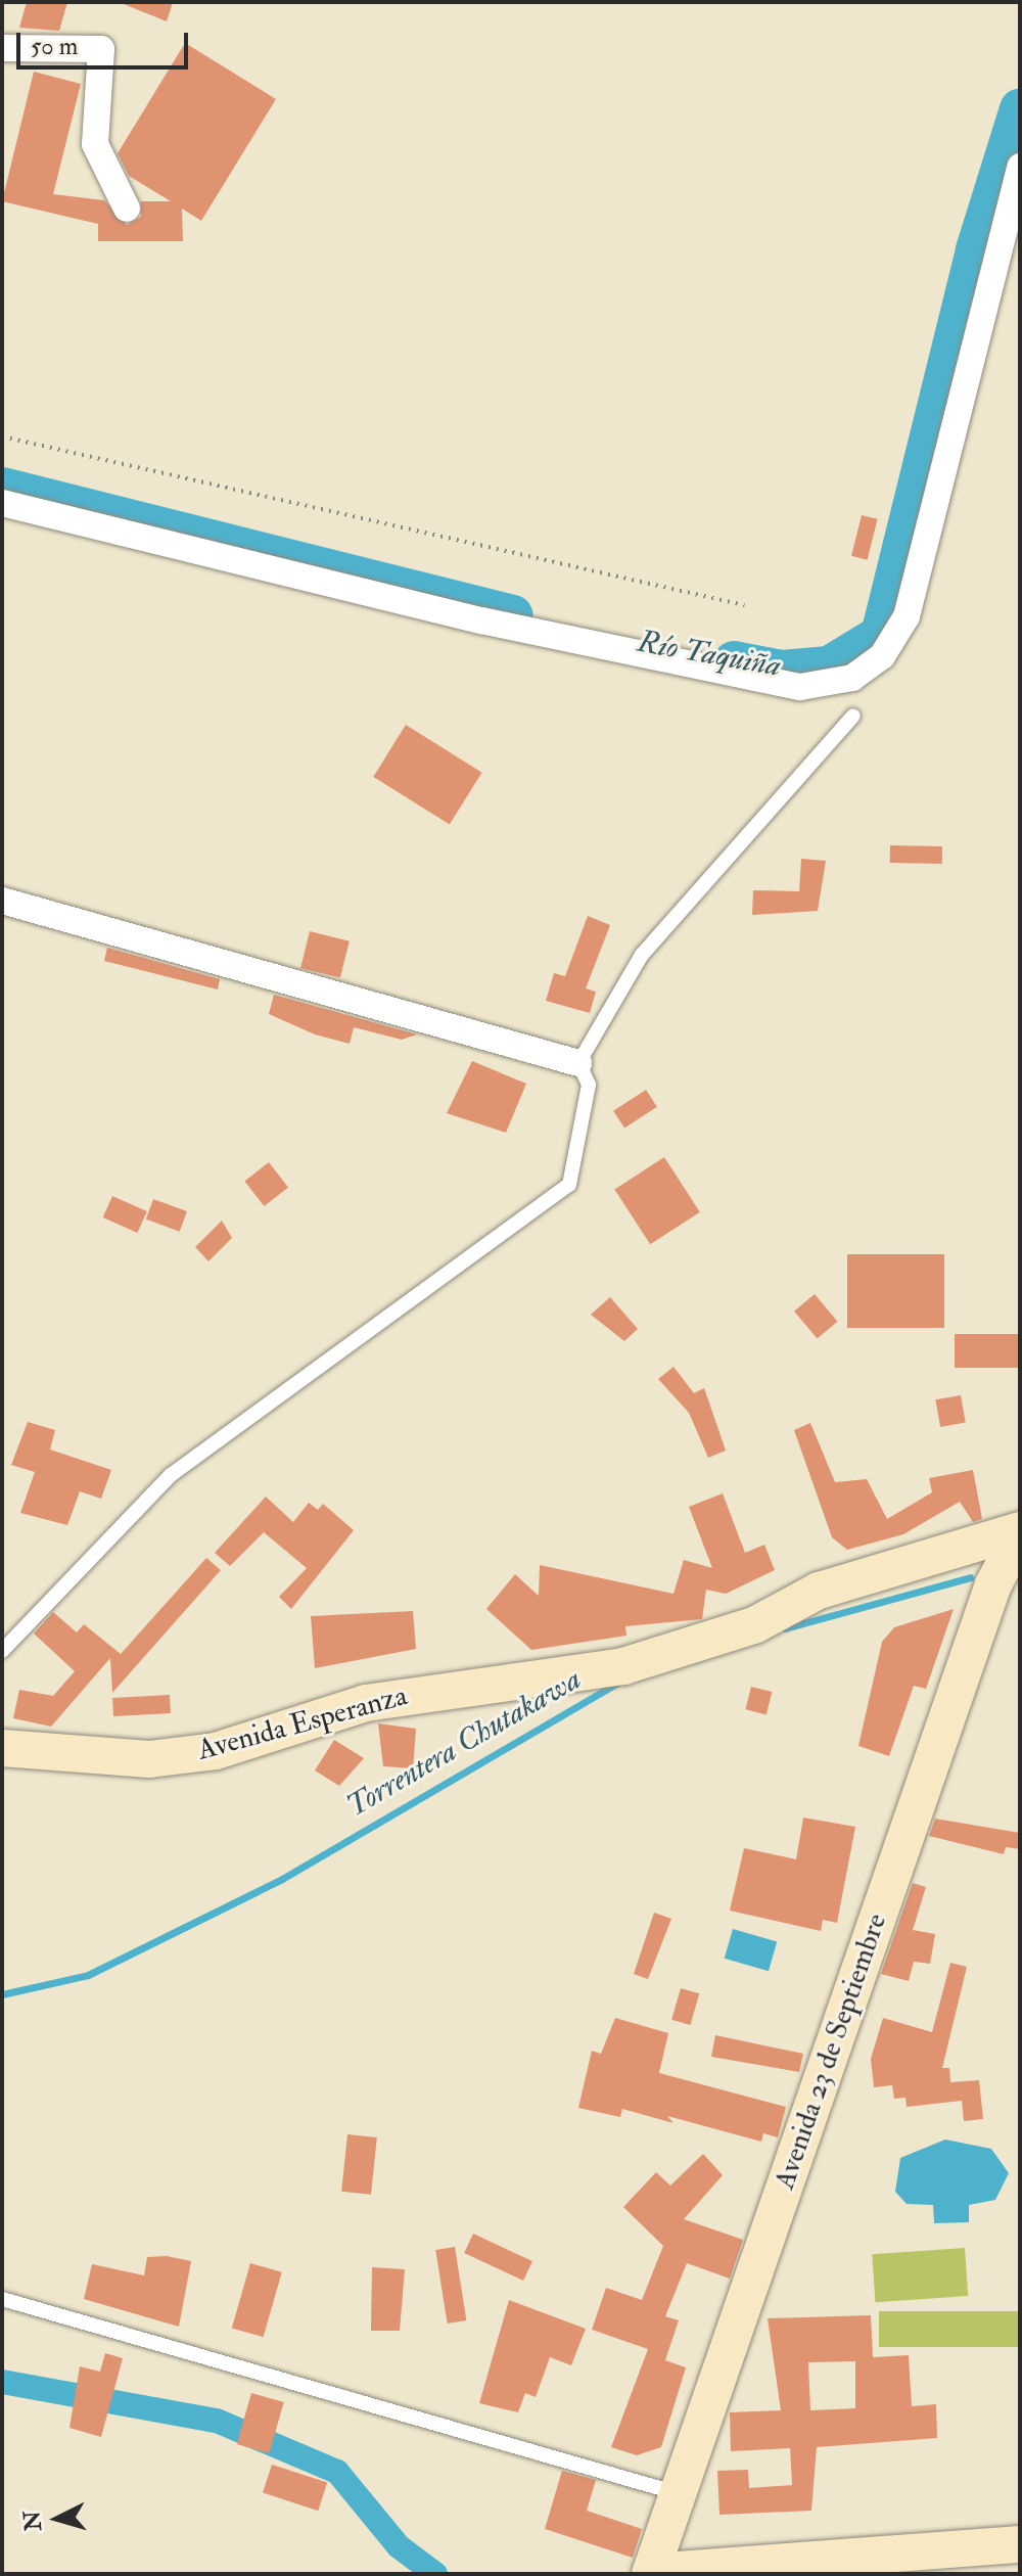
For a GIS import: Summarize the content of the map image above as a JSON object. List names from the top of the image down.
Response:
{
  "streets": {
    "main road": ["Avenida Esperanza", "Avenida 23 de Septiembre"]
  },
  "crossings": [
    ["Avenida Esperanza", "Avenida 23 de Septiembre"]
  ],
  "water": ["Río Taquiña", "Torrentera Chutakawa"],
  "scale_bar": "50 m",
  "north": "left"
}
